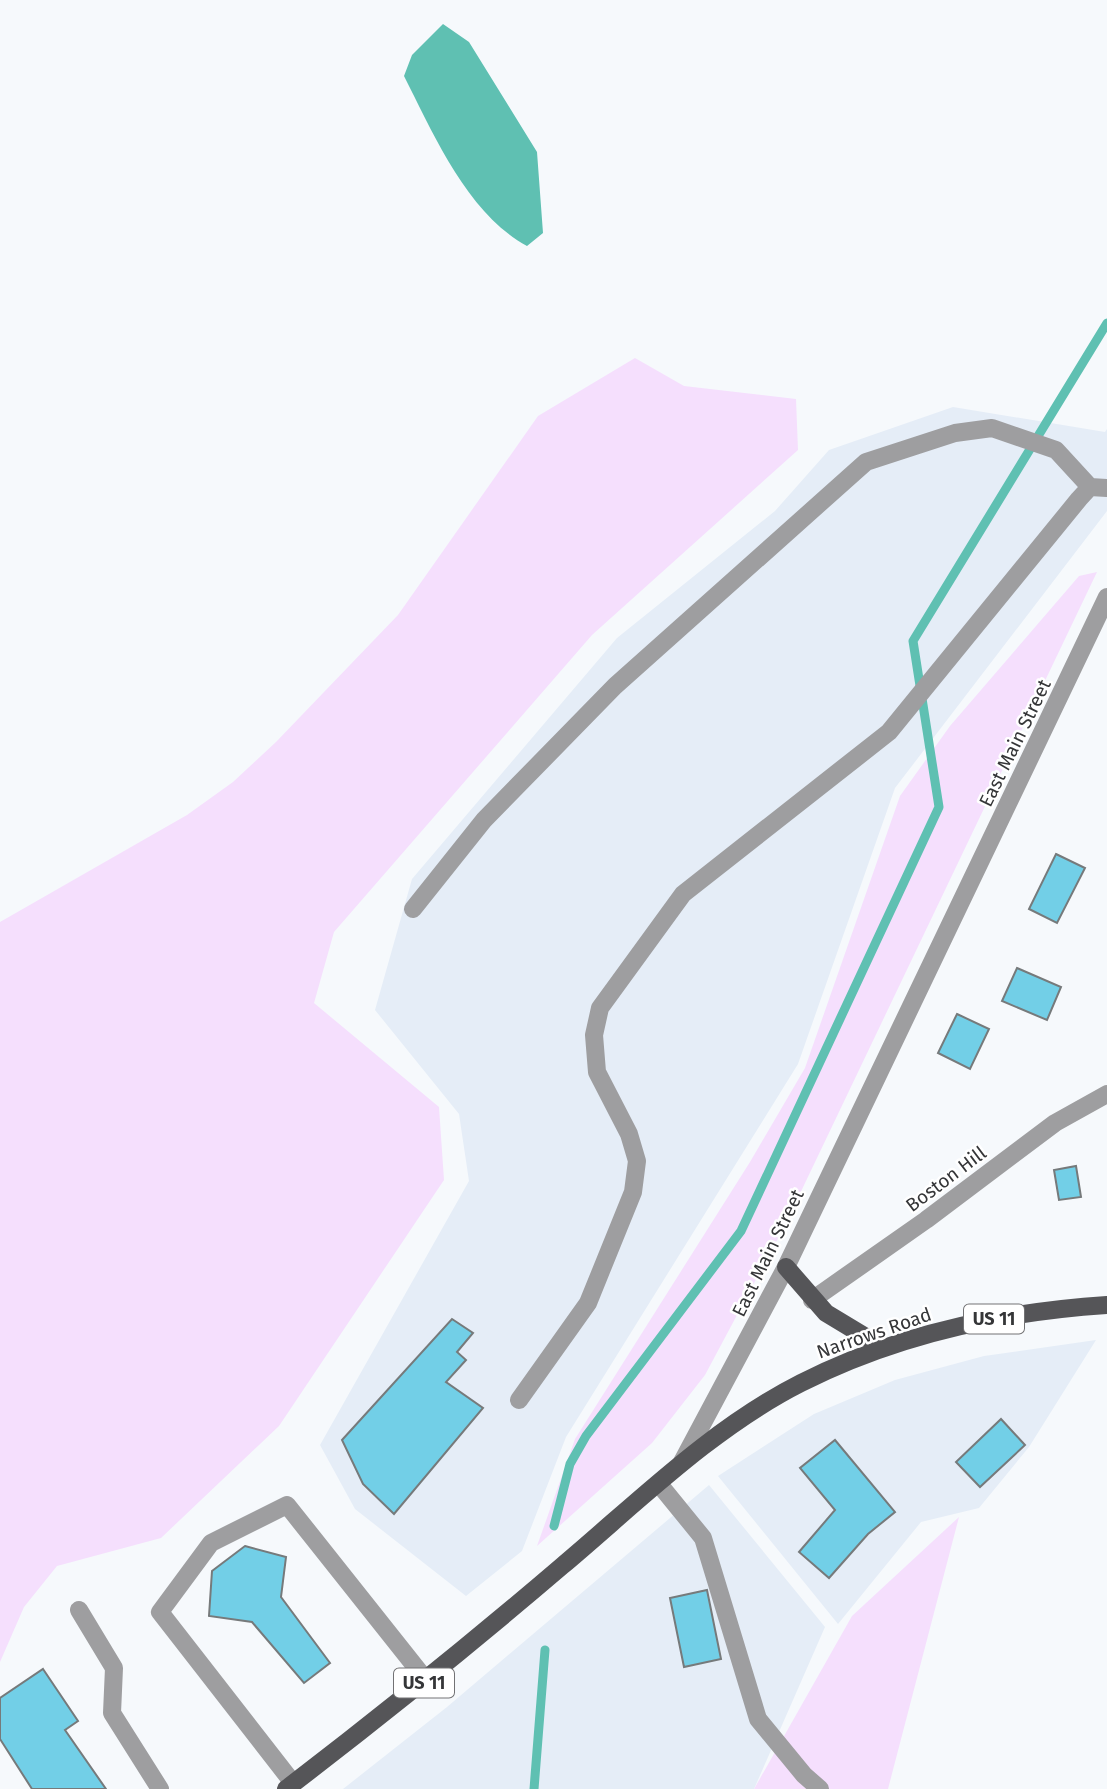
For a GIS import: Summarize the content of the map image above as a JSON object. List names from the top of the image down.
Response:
{
  "streets": {
    "main road": ["East Main Street", "US 11", "Narrows Road"],
    "street": ["Boston Hill"]
  },
  "crossings": [
    ["East Main Street", "Narrows Road"]
  ]
}
